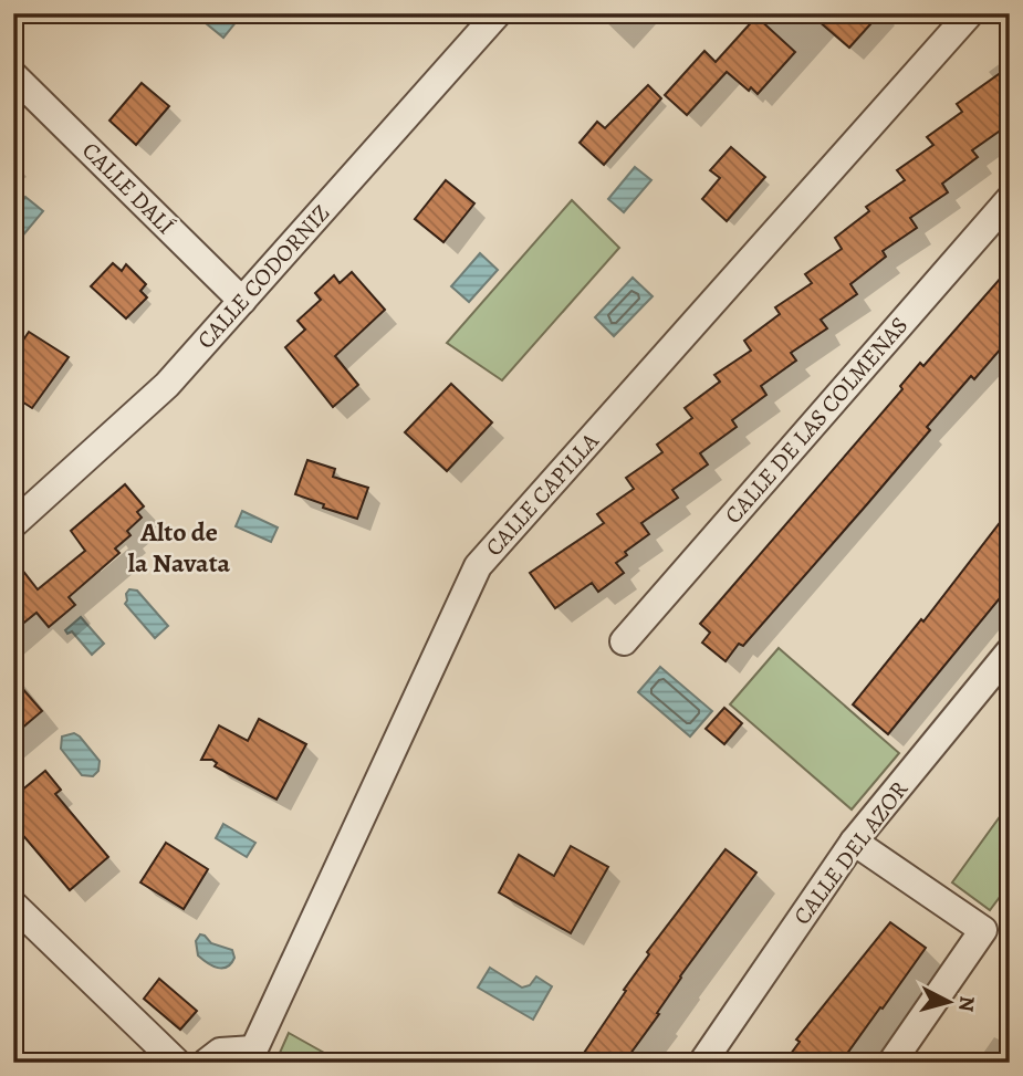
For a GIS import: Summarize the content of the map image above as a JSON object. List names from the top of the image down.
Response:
{
  "streets": {
    "street": [
      "CALLE DALÍ",
      "CALLE CODORNIZ",
      "CALLE DE LAS COLMENAS",
      "CALLE CAPILLA",
      "CALLE DEL AZOR"
    ]
  },
  "crossings": [
    ["CALLE DALÍ", "CALLE CODORNIZ"]
  ],
  "districts": ["Alto de la Navata"],
  "north": "right"
}
